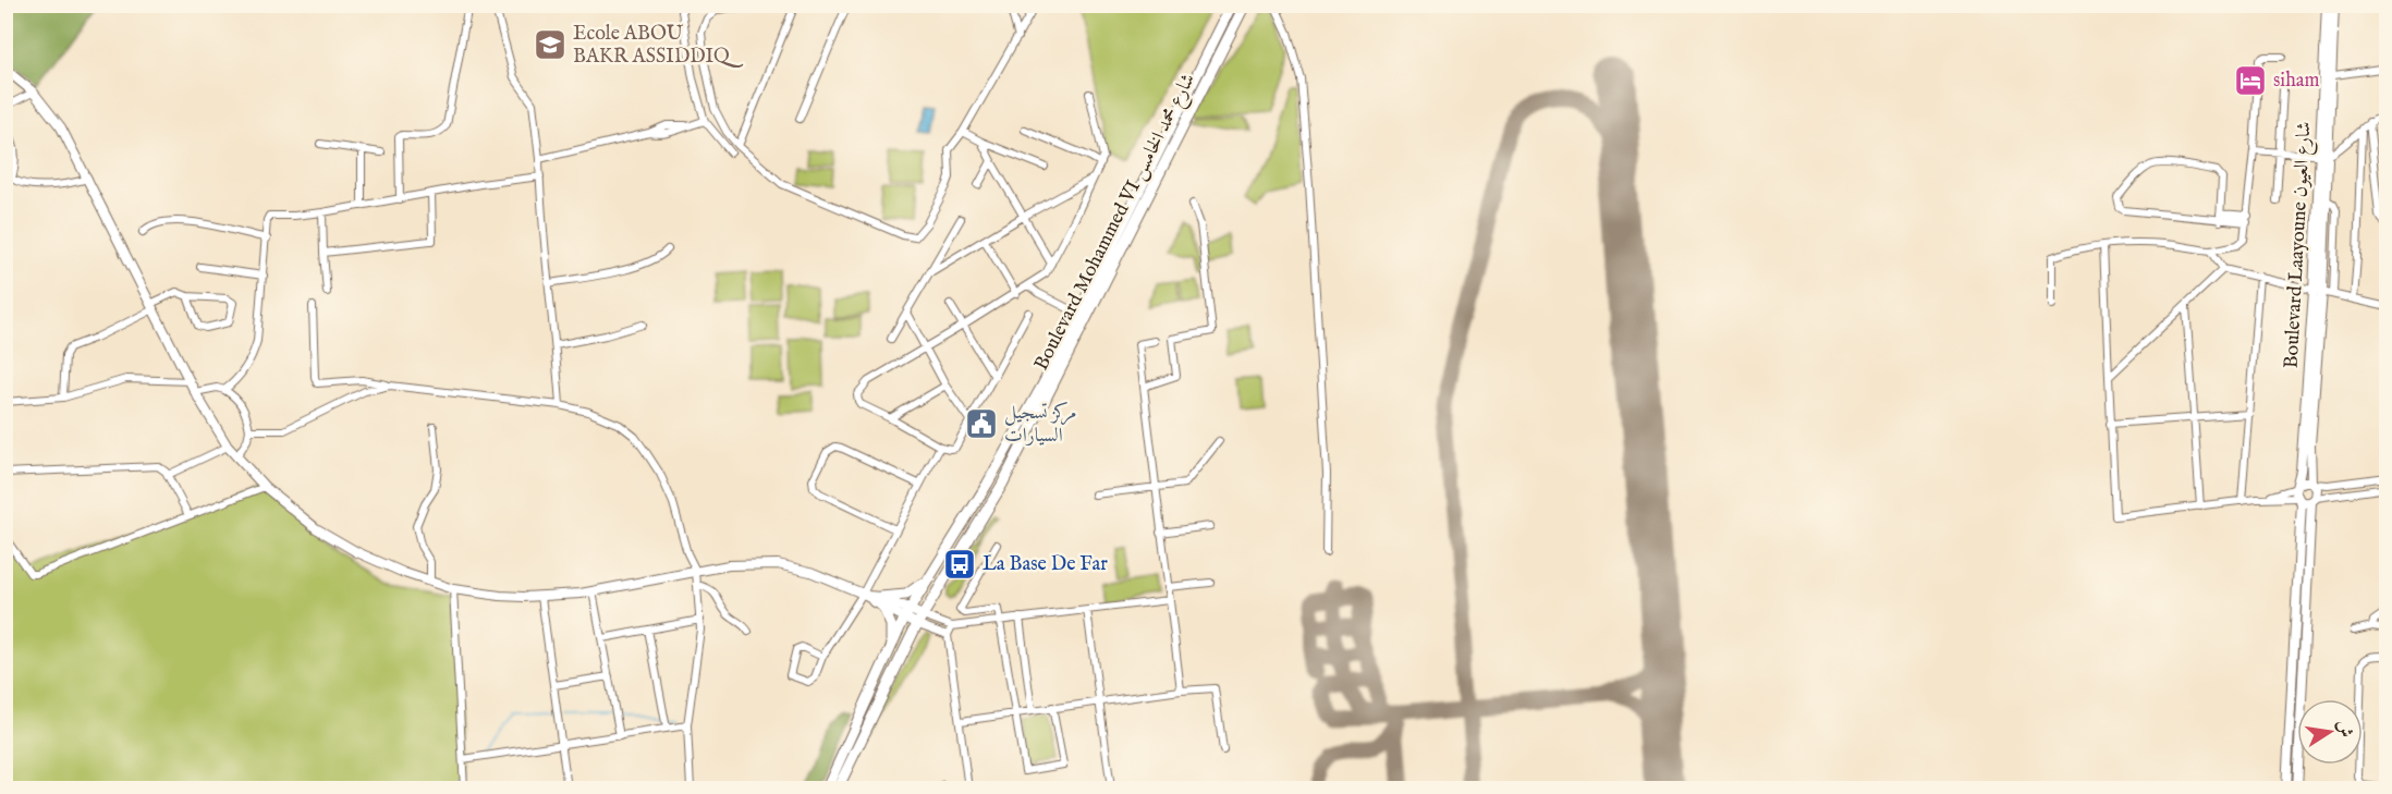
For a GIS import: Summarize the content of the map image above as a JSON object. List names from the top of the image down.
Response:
{
  "streets": {
    "main road": ["Boulevard Mohammed VI شارع محمد الخامس"],
    "street": ["Boulevard Laayoune شارع العيون"]
  },
  "places": {
    "school or university": ["Ecole ABOU BAKR ASSIDDIQ"],
    "hotel": ["siham"],
    "public building": ["مركز تسجيل السيارات"],
    "bus stop": ["La Base De Far"]
  },
  "north": "right"
}
